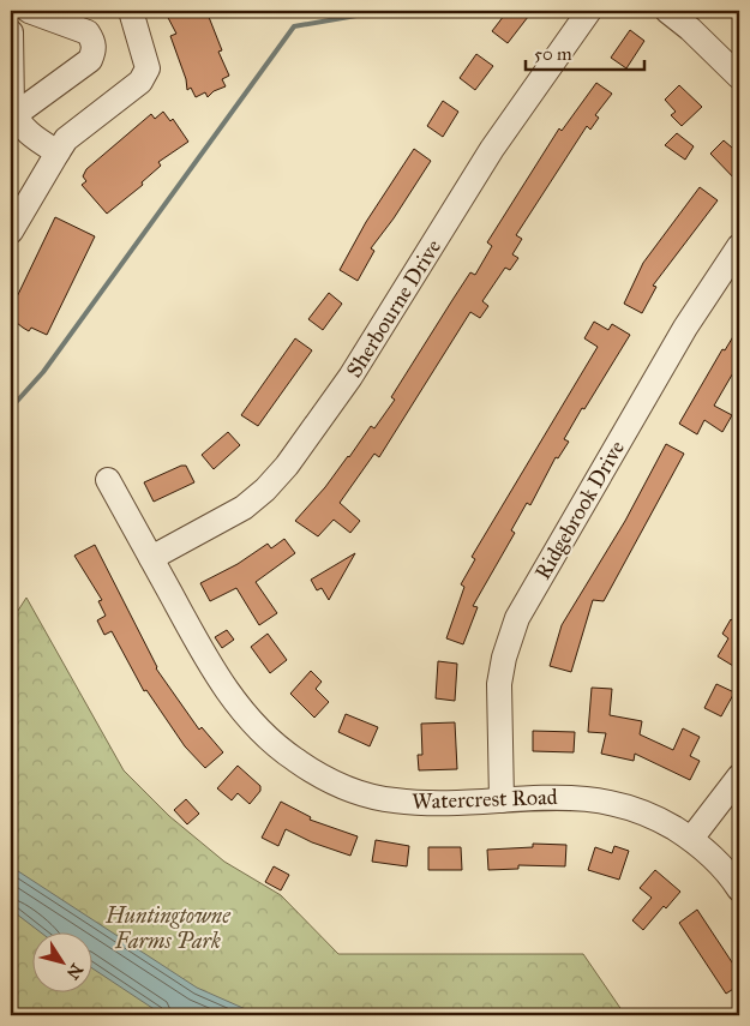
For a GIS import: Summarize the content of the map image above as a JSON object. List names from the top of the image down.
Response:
{
  "streets": {
    "street": ["Sherbourne Drive", "Ridgebrook Drive", "Watercrest Road"]
  },
  "crossings": [
    ["Sherbourne Drive", "Watercrest Road"],
    ["Ridgebrook Drive", "Watercrest Road"]
  ],
  "parks": ["Huntingtowne Farms Park"],
  "scale_bar": "50 m",
  "north": "bottom right"
}
